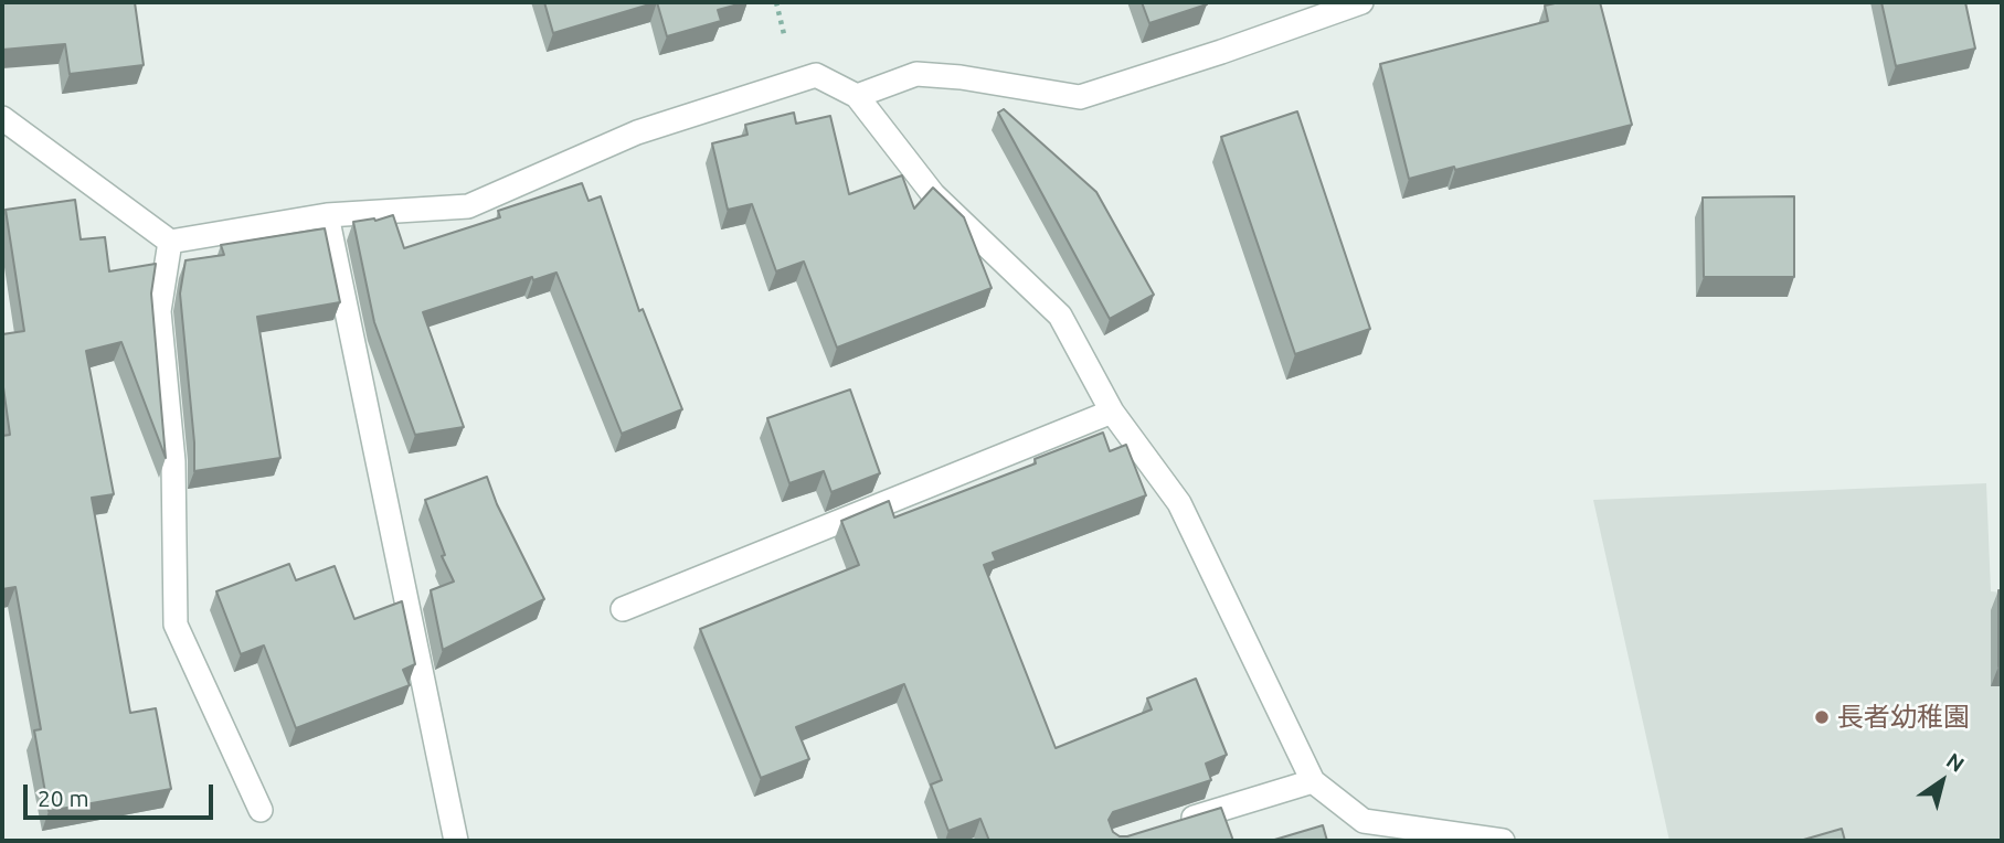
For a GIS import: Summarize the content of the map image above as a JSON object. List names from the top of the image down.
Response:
{
  "places": ["長者幼稚園"],
  "scale_bar": "20 m",
  "north": "top right"
}
